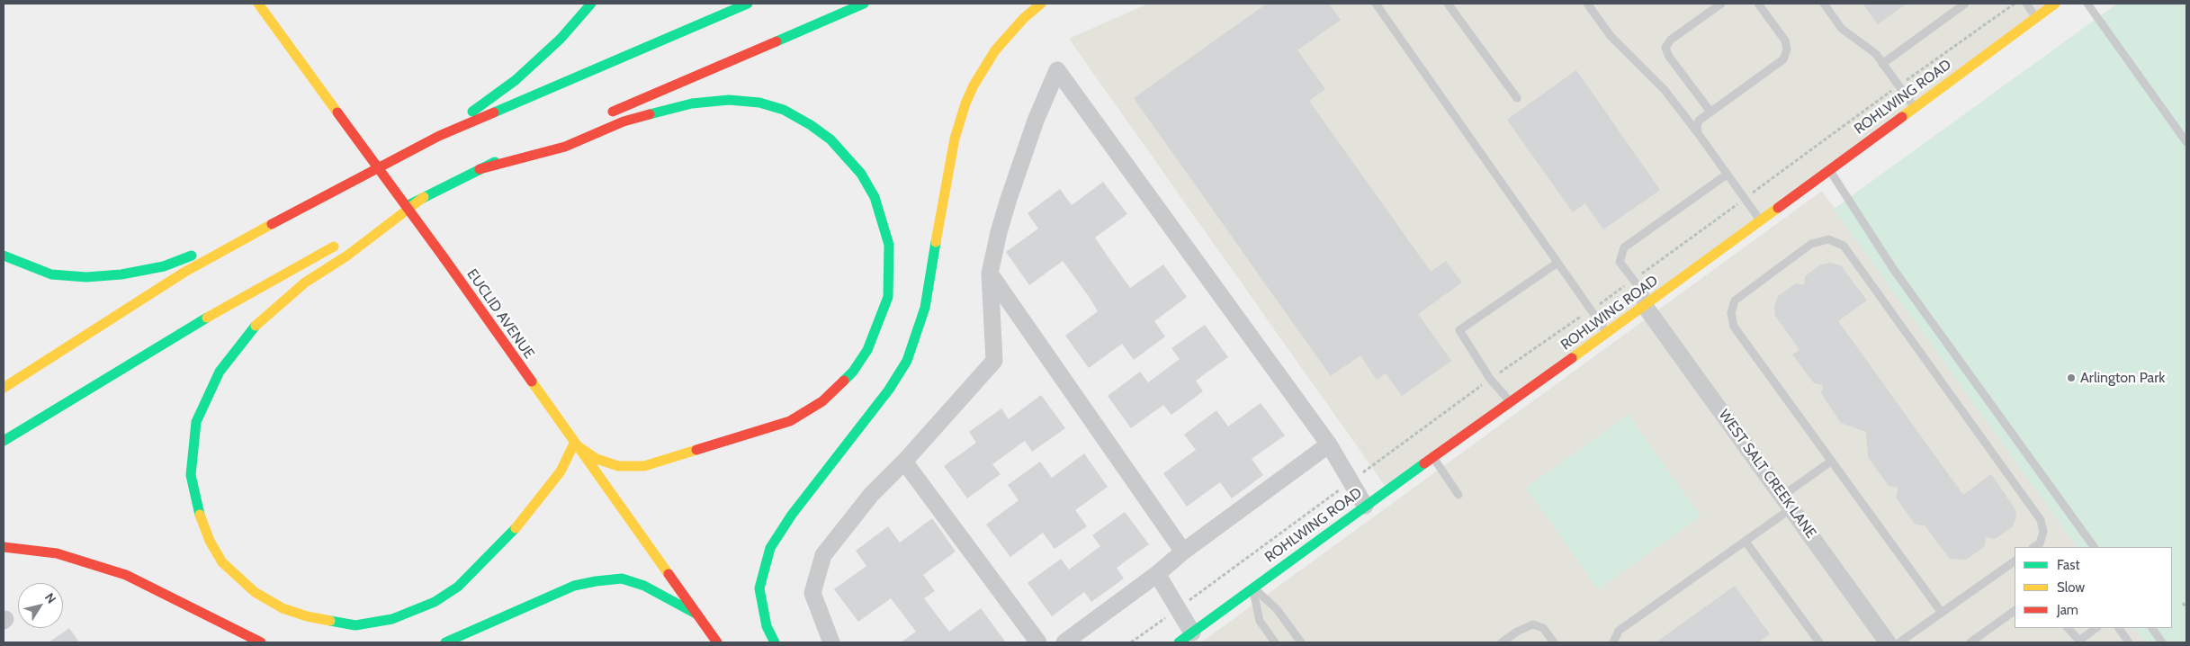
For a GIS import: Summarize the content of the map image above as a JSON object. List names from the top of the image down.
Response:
{
  "streets": {
    "main road": ["ROHLWING ROAD", "EUCLID AVENUE"],
    "street": ["WEST SALT CREEK LANE"]
  },
  "crossings": [
    ["ROHLWING ROAD", "WEST SALT CREEK LANE"]
  ],
  "places": ["Arlington Park"],
  "legend": ["Fast", "Slow", "Jam"],
  "north": "top right"
}
